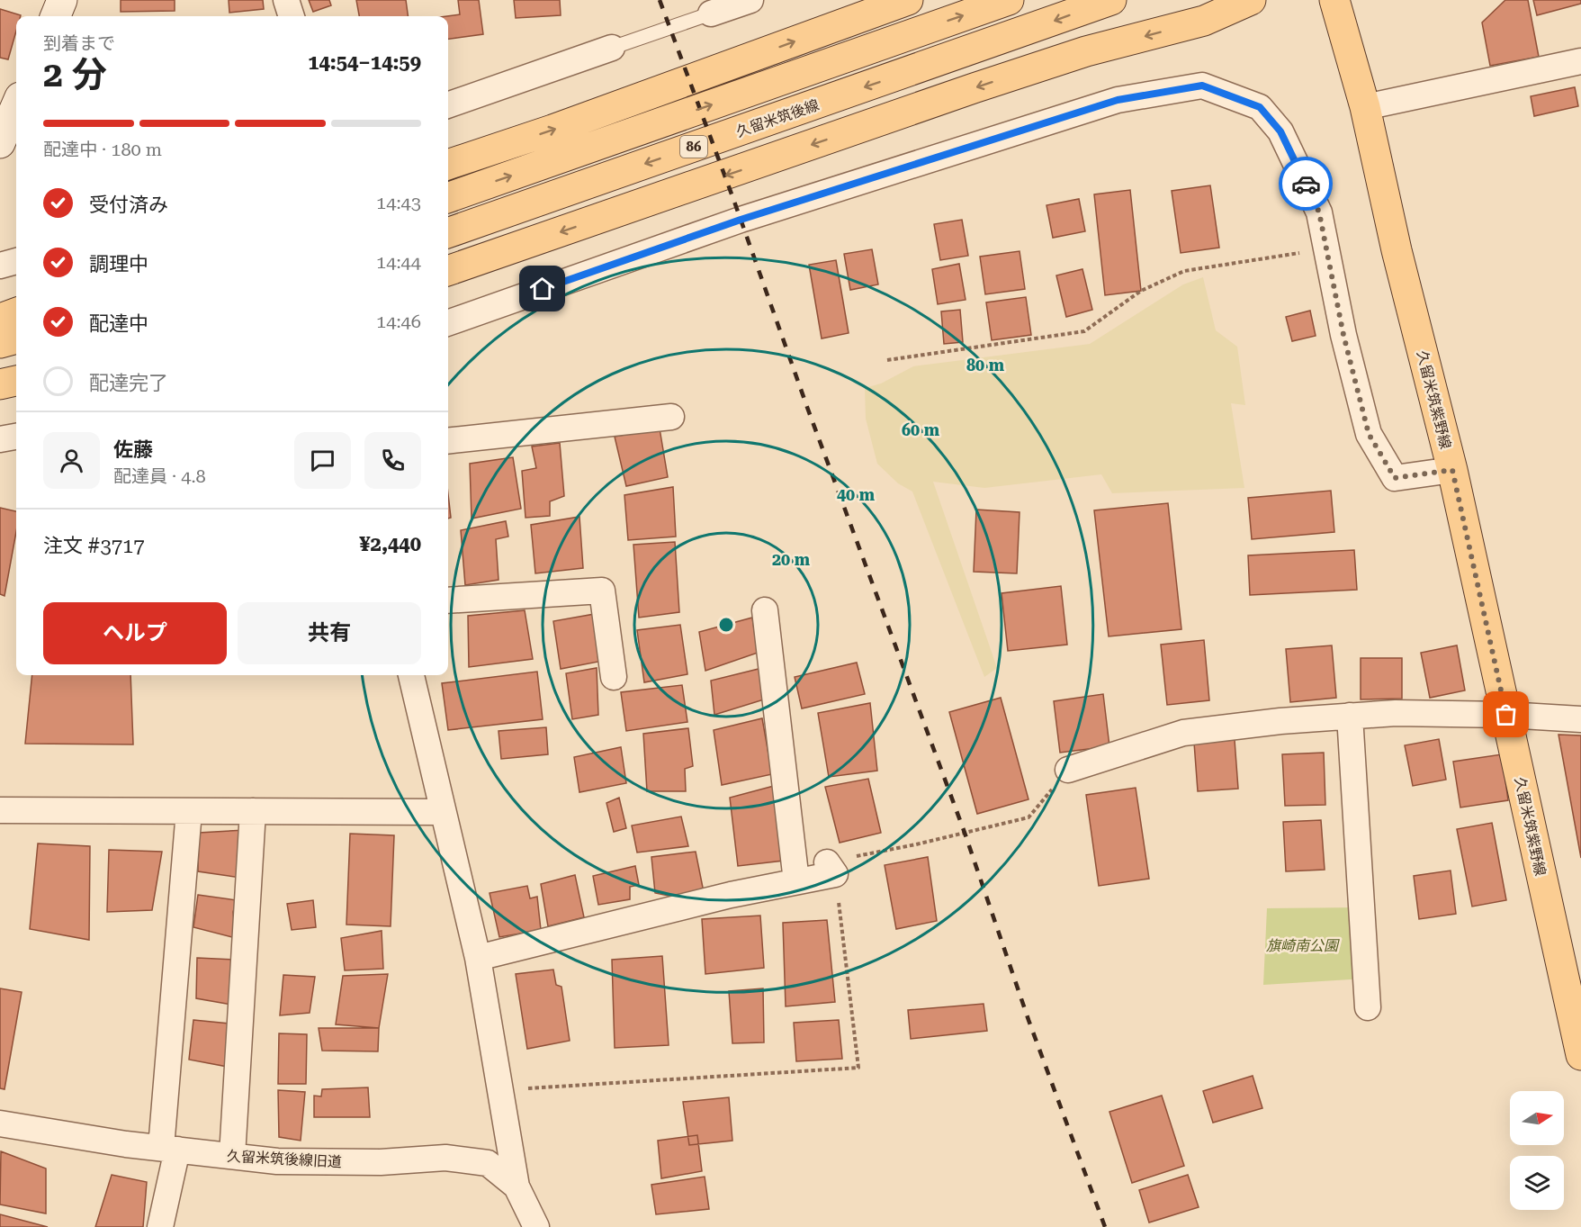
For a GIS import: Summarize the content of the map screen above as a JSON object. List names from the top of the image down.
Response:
{
  "streets": {
    "main road": ["久留米筑後線", "86", "久留米筑紫野線"],
    "street": ["久留米筑後線旧道"]
  },
  "parks": ["旗崎南公園"],
  "north": "right",
  "page": {
    "heading": ["2 分", "到着まで", "14:54–14:59"],
    "panel": [
      "佐藤",
      "配達員 · 4.8",
      "注文 #3717",
      "¥2,440"
    ],
    "bar": "配達中 · 180 m",
    "list": [
      ["受付済み", "14:43"],
      ["調理中", "14:44"],
      ["配達中", "14:46"],
      "配達完了"
    ],
    "buttons": ["ヘルプ", "共有"]
  },
  "rings": [
    "80 m",
    "60 m",
    "40 m",
    "20 m"
  ]
}
